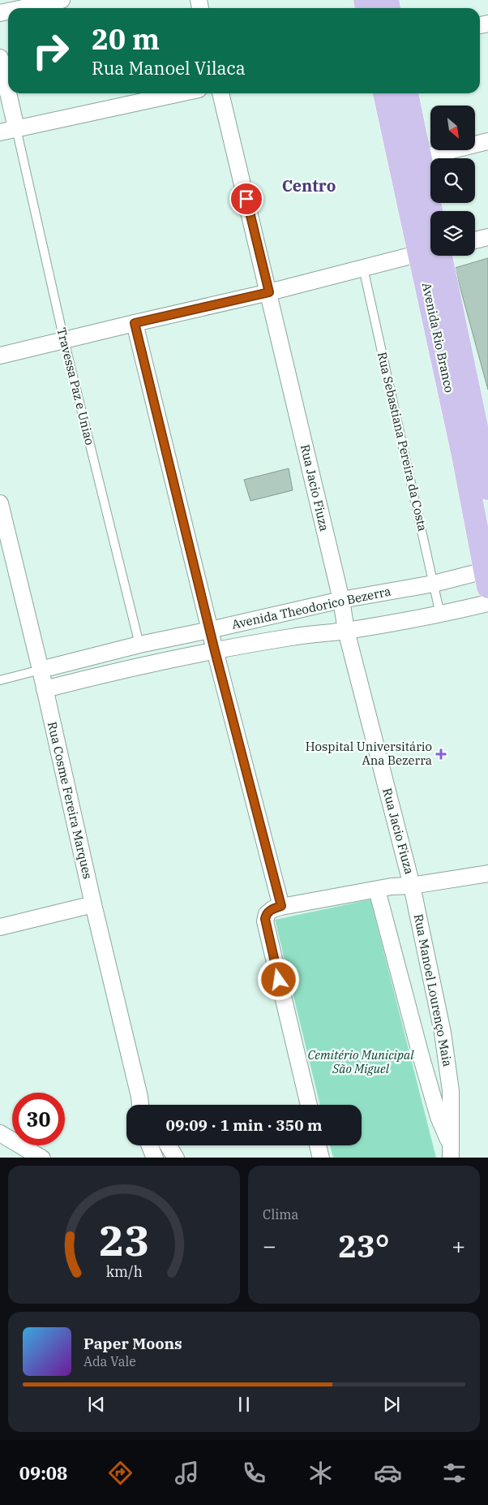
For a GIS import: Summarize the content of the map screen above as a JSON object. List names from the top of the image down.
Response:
{
  "streets": {
    "main road": ["Avenida Rio Branco"],
    "street": [
      "Rua Jacio Fiuza",
      "Avenida Theodorico Bezerra",
      "Rua Cosme Fereira Marques",
      "Rua Manoel Lourenço Maia"
    ],
    "lane": ["Travessa Paz e Uniao", "Rua Sebastiana Pereira da Costa"]
  },
  "crossings": [
    ["Avenida Rio Branco", "Avenida Theodorico Bezerra"],
    ["Travessa Paz e Uniao", "Avenida Theodorico Bezerra"],
    ["Rua Sebastiana Pereira da Costa", "Avenida Theodorico Bezerra"],
    ["Rua Jacio Fiuza", "Avenida Theodorico Bezerra"],
    ["Rua Jacio Fiuza", "Rua Manoel Lourenço Maia"],
    ["Avenida Theodorico Bezerra", "Rua Cosme Fereira Marques"]
  ],
  "districts": ["Centro"],
  "parks": ["Cemitério Municipal São Miguel"],
  "places": {
    "health": ["Hospital Universitário Ana Bezerra"]
  },
  "north": "bottom right",
  "page": {
    "turn": ["20 m", "Rua Manoel Vilaca"],
    "limit": "30",
    "trip": "09:09 · 1 min · 350 m",
    "tile": "Clima",
    "heat": ["−", "23°", "+"],
    "song": ["Paper Moons", "Ada Vale"],
    "tabs": "09:08",
    "gauge": ["23", "km/h"]
  }
}
